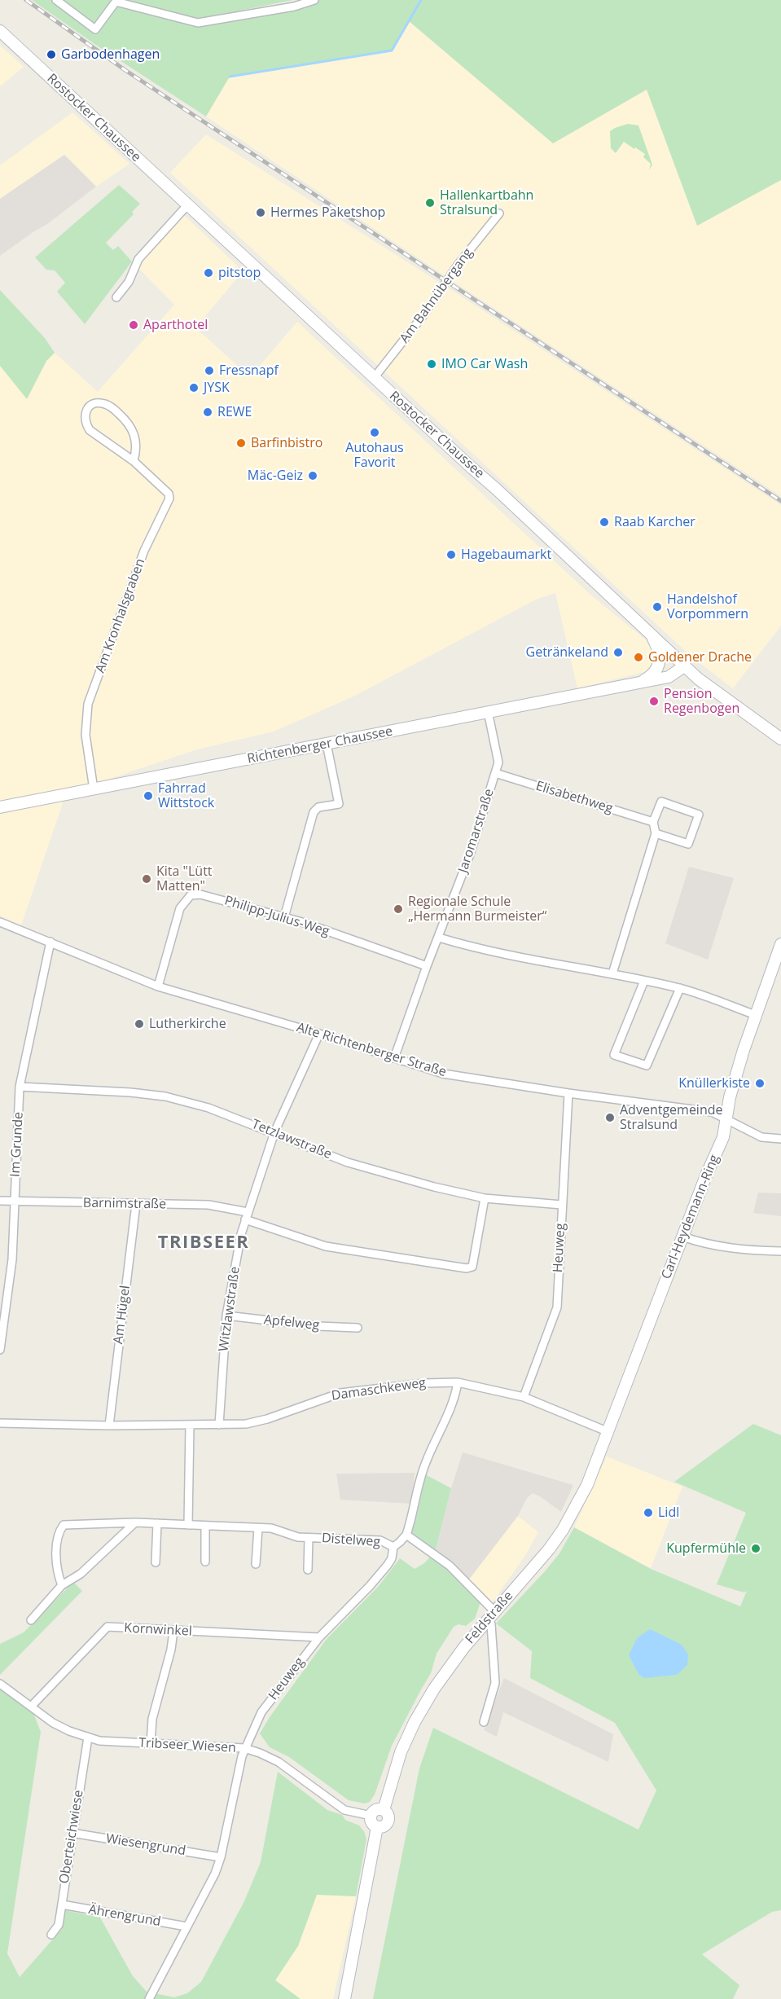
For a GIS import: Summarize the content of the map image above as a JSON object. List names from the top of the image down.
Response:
{
  "streets": {
    "main road": [
      "Rostocker Chaussee",
      "Richtenberger Chaussee",
      "Carl-Heydemann-Ring",
      "Feldstraße"
    ],
    "street": [
      "Am Bahnübergang",
      "Am Kronhalsgraben",
      "Elisabethweg",
      "Jaromarstraße",
      "Philipp-Julius-Weg",
      "Alte Richtenberger Straße",
      "Tetzlawstraße",
      "Im Grunde",
      "Barnimstraße",
      "Heuweg",
      "Witzlawstraße",
      "Am Hügel",
      "Apfelweg",
      "Damaschkeweg",
      "Distelweg",
      "Kornwinkel",
      "Tribseer Wiesen",
      "Oberteichwiese",
      "Wiesengrund",
      "Ährengrund"
    ]
  },
  "crossings": [
    ["Rostocker Chaussee", "Am Bahnübergang"],
    ["Rostocker Chaussee", "Richtenberger Chaussee"],
    ["Am Kronhalsgraben", "Richtenberger Chaussee"],
    ["Richtenberger Chaussee", "Jaromarstraße"],
    ["Elisabethweg", "Jaromarstraße"],
    ["Jaromarstraße", "Philipp-Julius-Weg"],
    ["Jaromarstraße", "Alte Richtenberger Straße"],
    ["Philipp-Julius-Weg", "Alte Richtenberger Straße"],
    ["Alte Richtenberger Straße", "Im Grunde"],
    ["Alte Richtenberger Straße", "Carl-Heydemann-Ring"],
    ["Alte Richtenberger Straße", "Heuweg"],
    ["Alte Richtenberger Straße", "Witzlawstraße"],
    ["Tetzlawstraße", "Im Grunde"],
    ["Tetzlawstraße", "Barnimstraße"],
    ["Tetzlawstraße", "Heuweg"],
    ["Tetzlawstraße", "Witzlawstraße"],
    ["Im Grunde", "Barnimstraße"],
    ["Barnimstraße", "Witzlawstraße"],
    ["Barnimstraße", "Am Hügel"],
    ["Carl-Heydemann-Ring", "Damaschkeweg"],
    ["Carl-Heydemann-Ring", "Feldstraße"],
    ["Heuweg", "Damaschkeweg"],
    ["Heuweg", "Distelweg"],
    ["Heuweg", "Kornwinkel"],
    ["Heuweg", "Tribseer Wiesen"],
    ["Heuweg", "Wiesengrund"],
    ["Heuweg", "Ährengrund"],
    ["Witzlawstraße", "Apfelweg"],
    ["Witzlawstraße", "Damaschkeweg"],
    ["Am Hügel", "Damaschkeweg"],
    ["Damaschkeweg", "Feldstraße"],
    ["Feldstraße", "Tribseer Wiesen"],
    ["Kornwinkel", "Tribseer Wiesen"],
    ["Tribseer Wiesen", "Oberteichwiese"],
    ["Oberteichwiese", "Wiesengrund"],
    ["Oberteichwiese", "Ährengrund"]
  ],
  "districts": ["TRIBSEER"],
  "places": [
    "Garbodenhagen",
    "Hallenkartbahn Stralsund",
    "Hermes Paketshop",
    "pitstop",
    "Aparthotel",
    "IMO Car Wash",
    "Fressnapf",
    "JYSK",
    "REWE",
    "Autohaus Favorit",
    "Barfinbistro",
    "Mäc-Geiz",
    "Raab Karcher",
    "Hagebaumarkt",
    "Handelshof Vorpommern",
    "Getränkeland",
    "Goldener Drache",
    "Pension Regenbogen",
    "Fahrrad Wittstock",
    "Kita \"Lütt Matten\"",
    "Regionale Schule „Hermann Burmeister“",
    "Lutherkirche",
    "Knüllerkiste",
    "Adventgemeinde Stralsund",
    "Lidl",
    "Kupfermühle"
  ]
}
